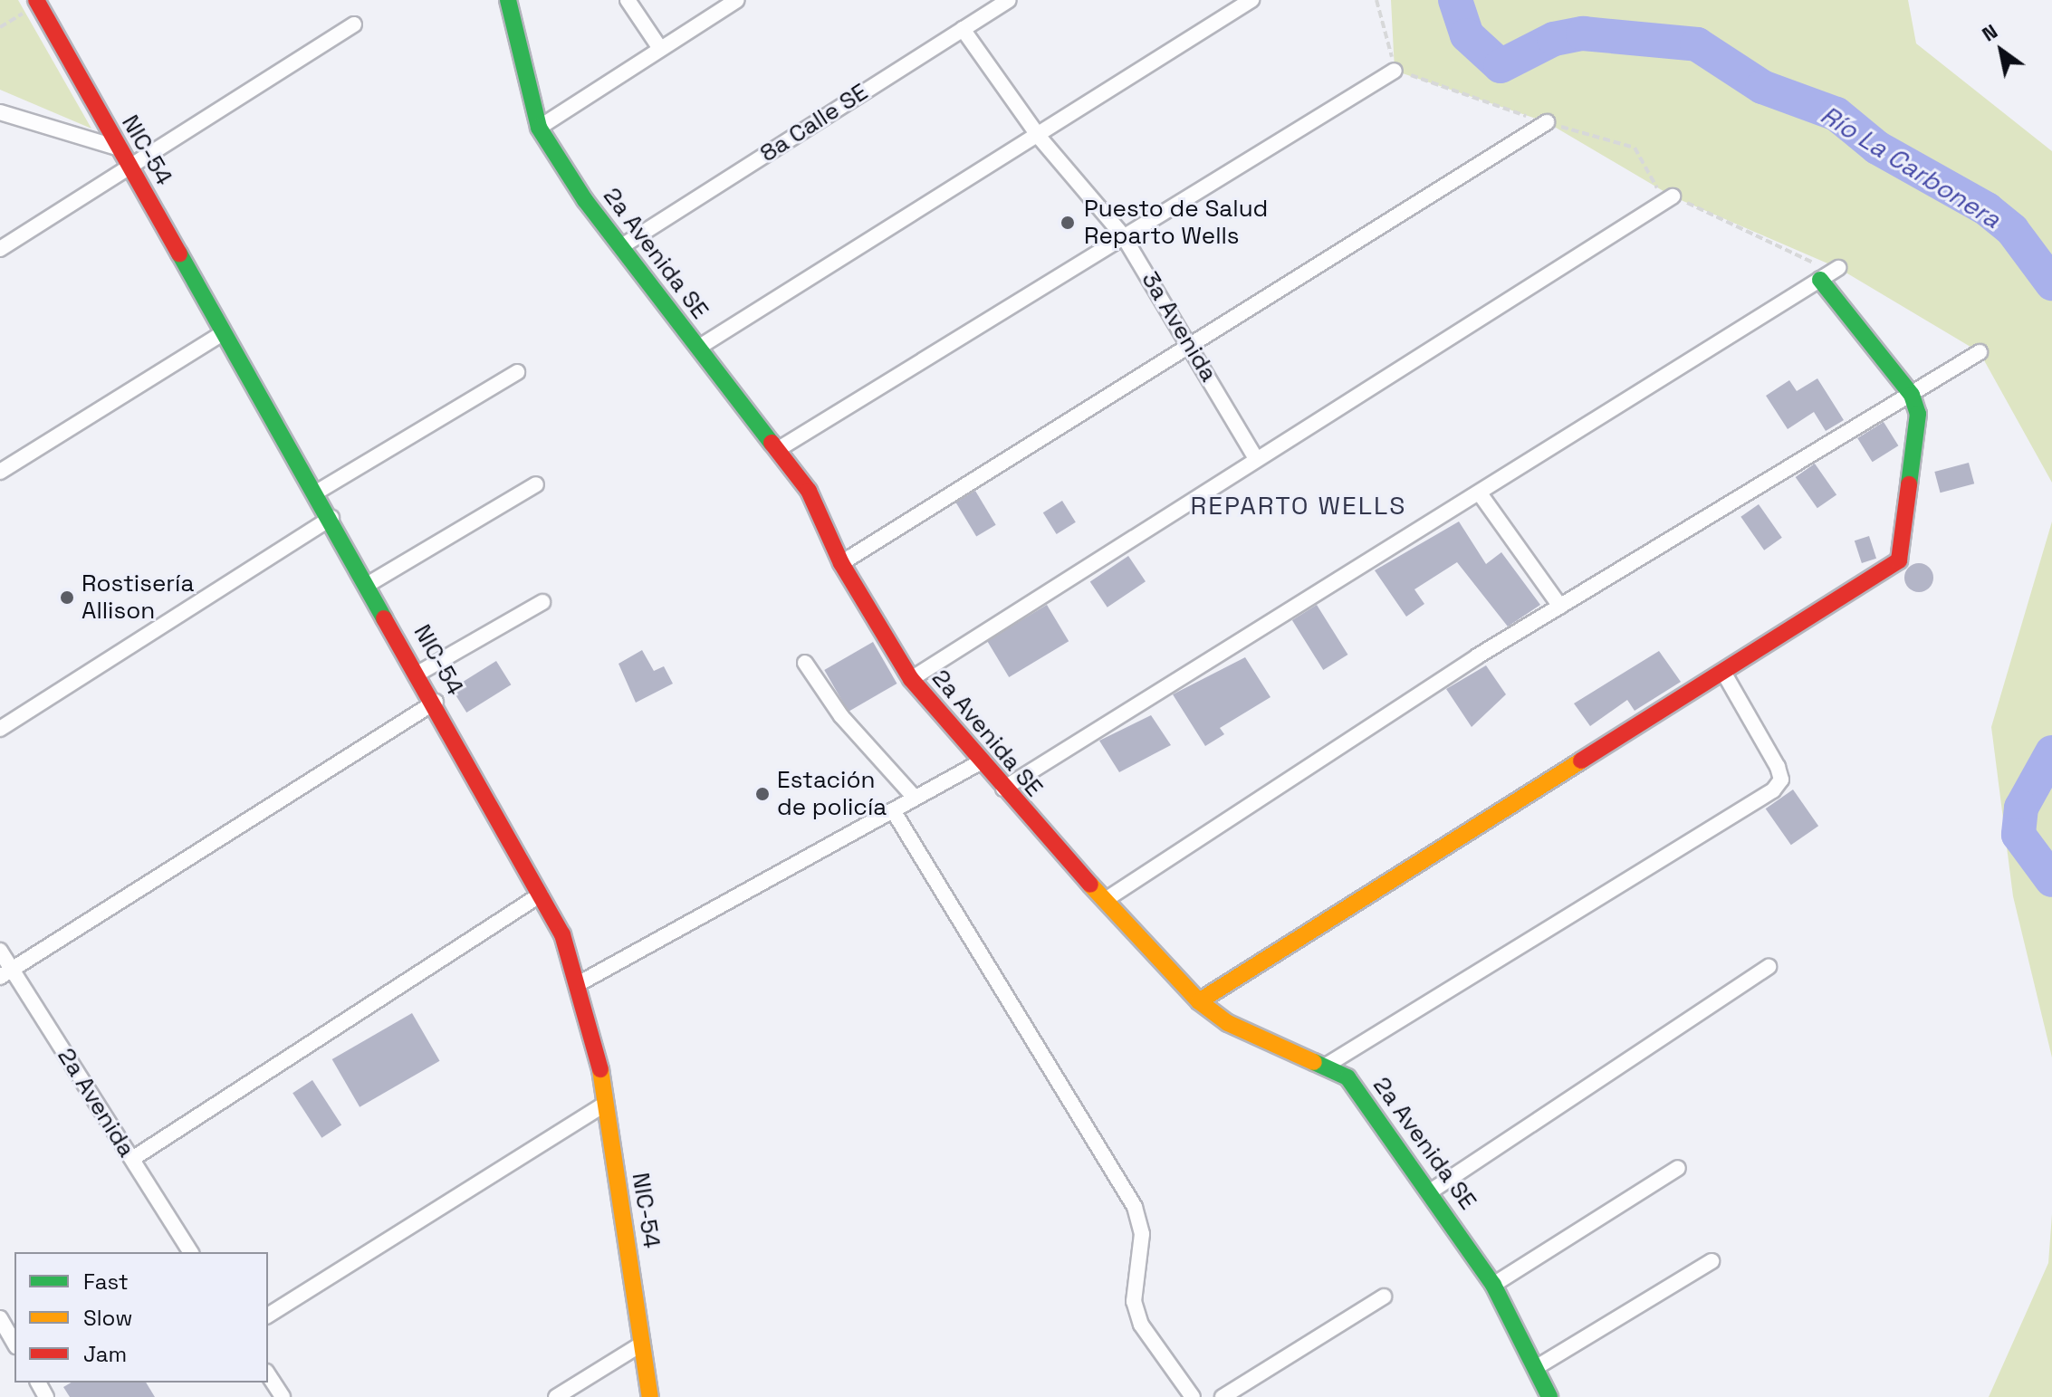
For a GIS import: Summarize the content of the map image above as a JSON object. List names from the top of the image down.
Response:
{
  "streets": {
    "street": [
      "8a Calle SE",
      "NIC-54",
      "2a Avenida SE",
      "3a Avenida",
      "2a Avenida"
    ]
  },
  "crossings": [
    ["8a Calle SE", "2a Avenida SE"],
    ["8a Calle SE", "3a Avenida"]
  ],
  "districts": ["REPARTO WELLS"],
  "water": ["Río La Carbonera"],
  "places": ["Puesto de Salud Reparto Wells", "Rostisería Allison", "Estación de policía"],
  "legend": ["Fast", "Slow", "Jam"],
  "north": "top left"
}
